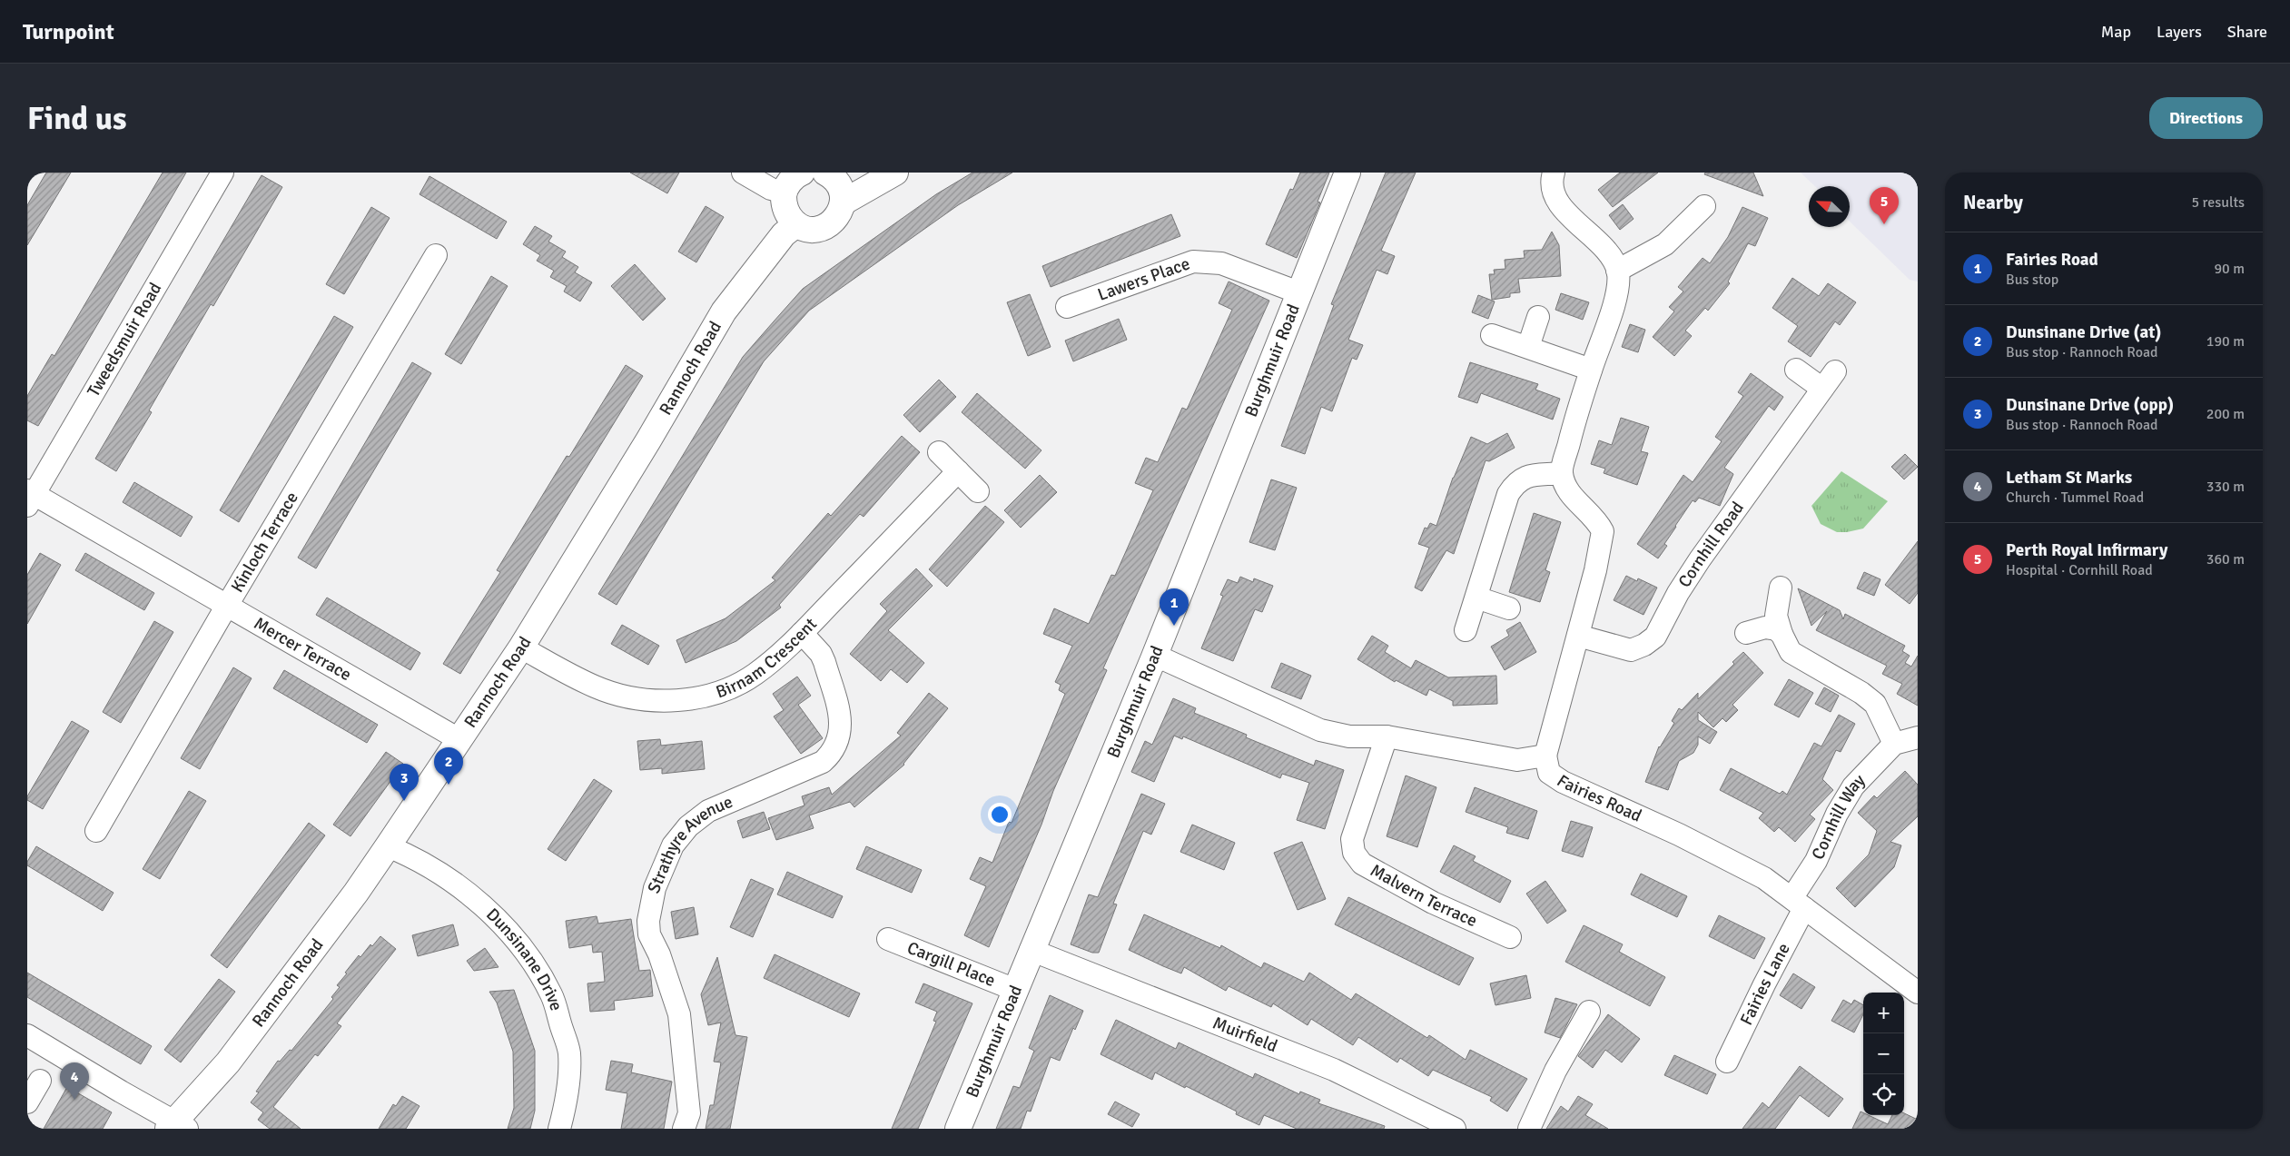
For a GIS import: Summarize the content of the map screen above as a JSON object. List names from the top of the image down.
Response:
{
  "streets": {
    "street": [
      "Lawers Place",
      "Tweedsmuir Road",
      "Burghmuir Road",
      "Rannoch Road",
      "Kinloch Terrace",
      "Cornhill Road",
      "Mercer Terrace",
      "Birnam Crescent",
      "Fairies Road",
      "Cornhill Way",
      "Strathyre Avenue",
      "Malvern Terrace",
      "Dunsinane Drive",
      "Cargill Place",
      "Fairies Lane",
      "Muirfield"
    ]
  },
  "crossings": [
    ["Lawers Place", "Burghmuir Road"],
    ["Tweedsmuir Road", "Mercer Terrace"],
    ["Burghmuir Road", "Fairies Road"],
    ["Burghmuir Road", "Cargill Place"],
    ["Burghmuir Road", "Muirfield"],
    ["Rannoch Road", "Mercer Terrace"],
    ["Rannoch Road", "Birnam Crescent"],
    ["Rannoch Road", "Dunsinane Drive"],
    ["Kinloch Terrace", "Mercer Terrace"],
    ["Birnam Crescent", "Strathyre Avenue"],
    ["Fairies Road", "Cornhill Way"],
    ["Fairies Road", "Malvern Terrace"],
    ["Fairies Road", "Fairies Lane"],
    ["Cornhill Way", "Fairies Lane"]
  ],
  "north": "top left",
  "page": {
    "header": "Turnpoint",
    "nav": ["Map", "Layers", "Share"],
    "buttons": "Directions",
    "title": "Find us",
    "heading": ["Nearby", "5 results"],
    "pins": [
      "5",
      "1",
      "2",
      "3",
      "4"
    ],
    "list": [
      {
        "mark": "1",
        "name": "Fairies Road",
        "note": "Bus stop",
        "value": "90 m"
      },
      {
        "mark": "2",
        "name": "Dunsinane Drive (at)",
        "note": "Bus stop · Rannoch Road",
        "value": "190 m"
      },
      {
        "mark": "3",
        "name": "Dunsinane Drive (opp)",
        "note": "Bus stop · Rannoch Road",
        "value": "200 m"
      },
      {
        "mark": "4",
        "name": "Letham St Marks",
        "note": "Church · Tummel Road",
        "value": "330 m"
      },
      {
        "mark": "5",
        "name": "Perth Royal Infirmary",
        "note": "Hospital · Cornhill Road",
        "value": "360 m"
      }
    ],
    "map_buttons": ["+", "−"]
  }
}
